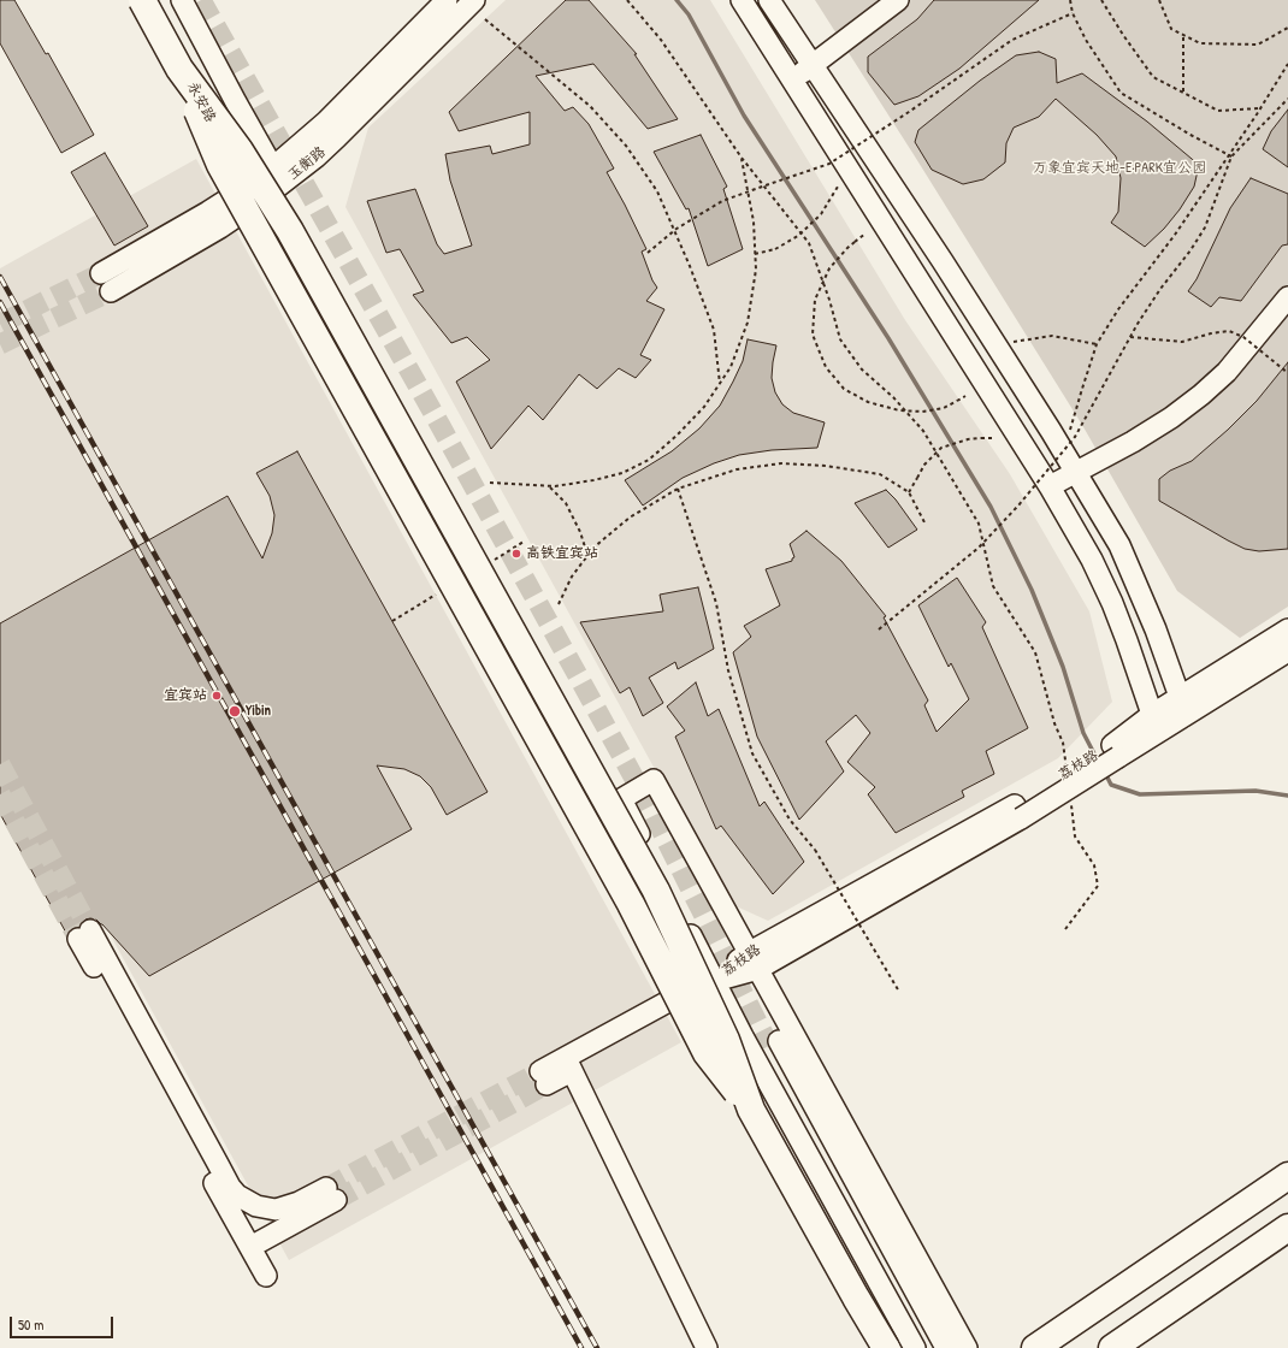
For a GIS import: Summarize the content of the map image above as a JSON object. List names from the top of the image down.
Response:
{
  "streets": {
    "street": ["永安路", "玉衡路", "荔枝路"]
  },
  "crossings": [
    ["永安路", "玉衡路"],
    ["永安路", "荔枝路"]
  ],
  "parks": ["万象宜宾天地-E·PARK宜公园"],
  "places": ["高铁宜宾站", "宜宾站", "Yibin"],
  "scale_bar": "50 m"
}
